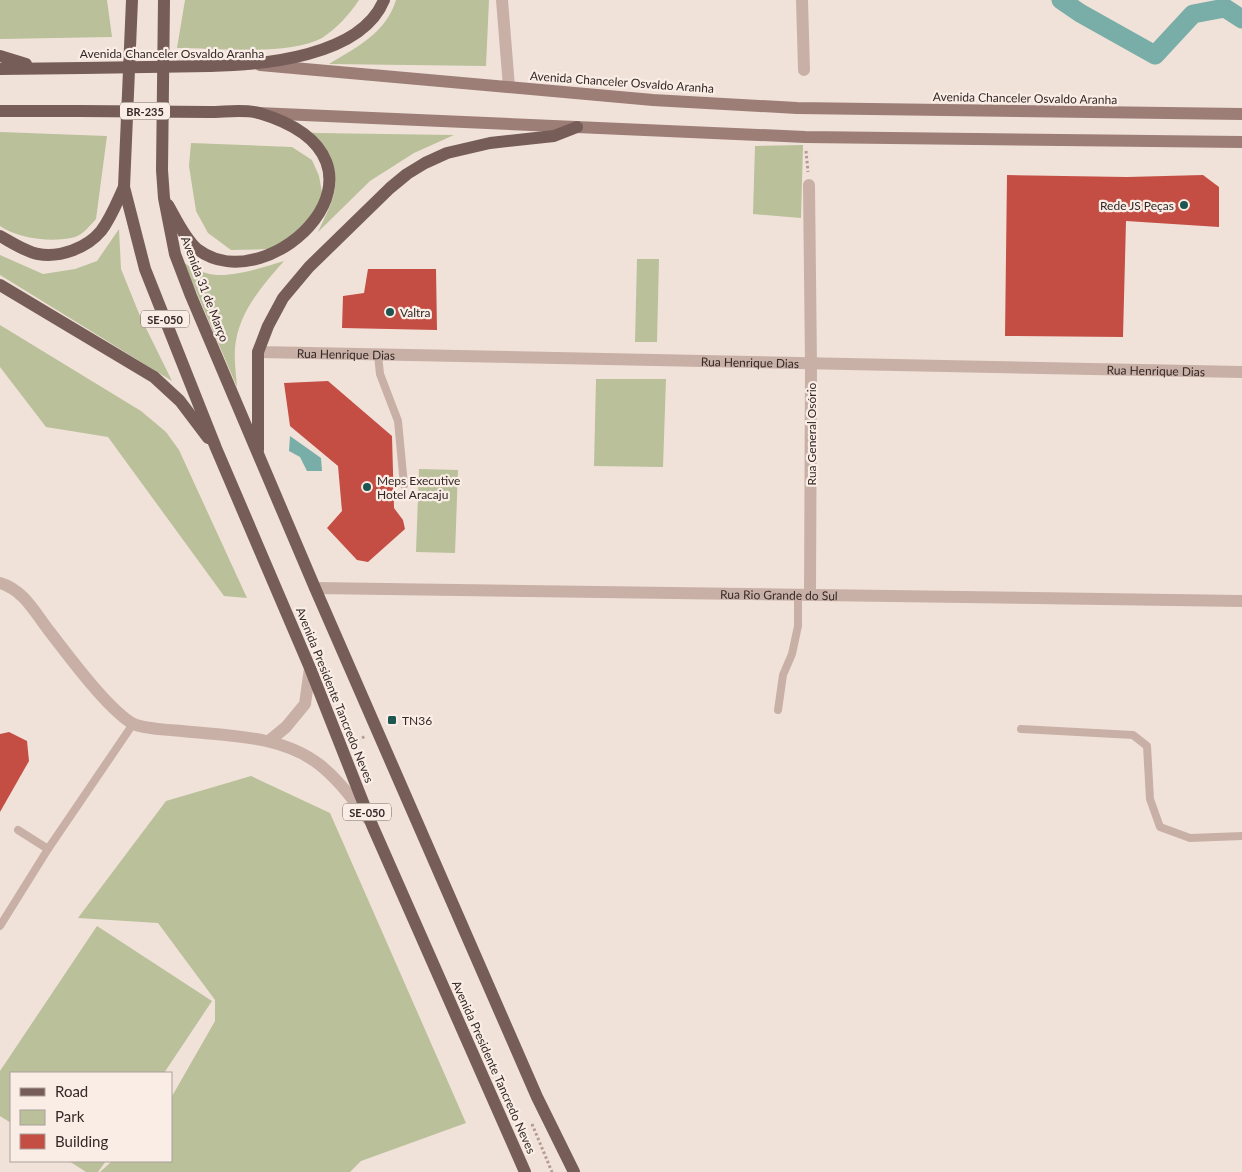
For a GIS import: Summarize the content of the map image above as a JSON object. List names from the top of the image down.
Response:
{
  "streets": {
    "main road": [
      "Avenida Chanceler Osvaldo Aranha",
      "BR-235",
      "Avenida 31 de Março",
      "SE-050",
      "Avenida Presidente Tancredo Neves"
    ],
    "street": ["Rua Henrique Dias", "Rua General Osório", "Rua Rio Grande do Sul"]
  },
  "crossings": [
    ["Avenida 31 de Março", "Avenida Presidente Tancredo Neves"],
    ["SE-050", "Avenida Presidente Tancredo Neves"],
    ["Rua Henrique Dias", "Rua General Osório"],
    ["Rua General Osório", "Rua Rio Grande do Sul"],
    ["Rua Rio Grande do Sul", "Avenida Presidente Tancredo Neves"]
  ],
  "places": {
    "other": ["Rede JS Peças", "Valtra", "Meps Executive Hotel Aracaju"],
    "transit": ["TN36"]
  },
  "legend": ["Road", "Park", "Building"]
}
